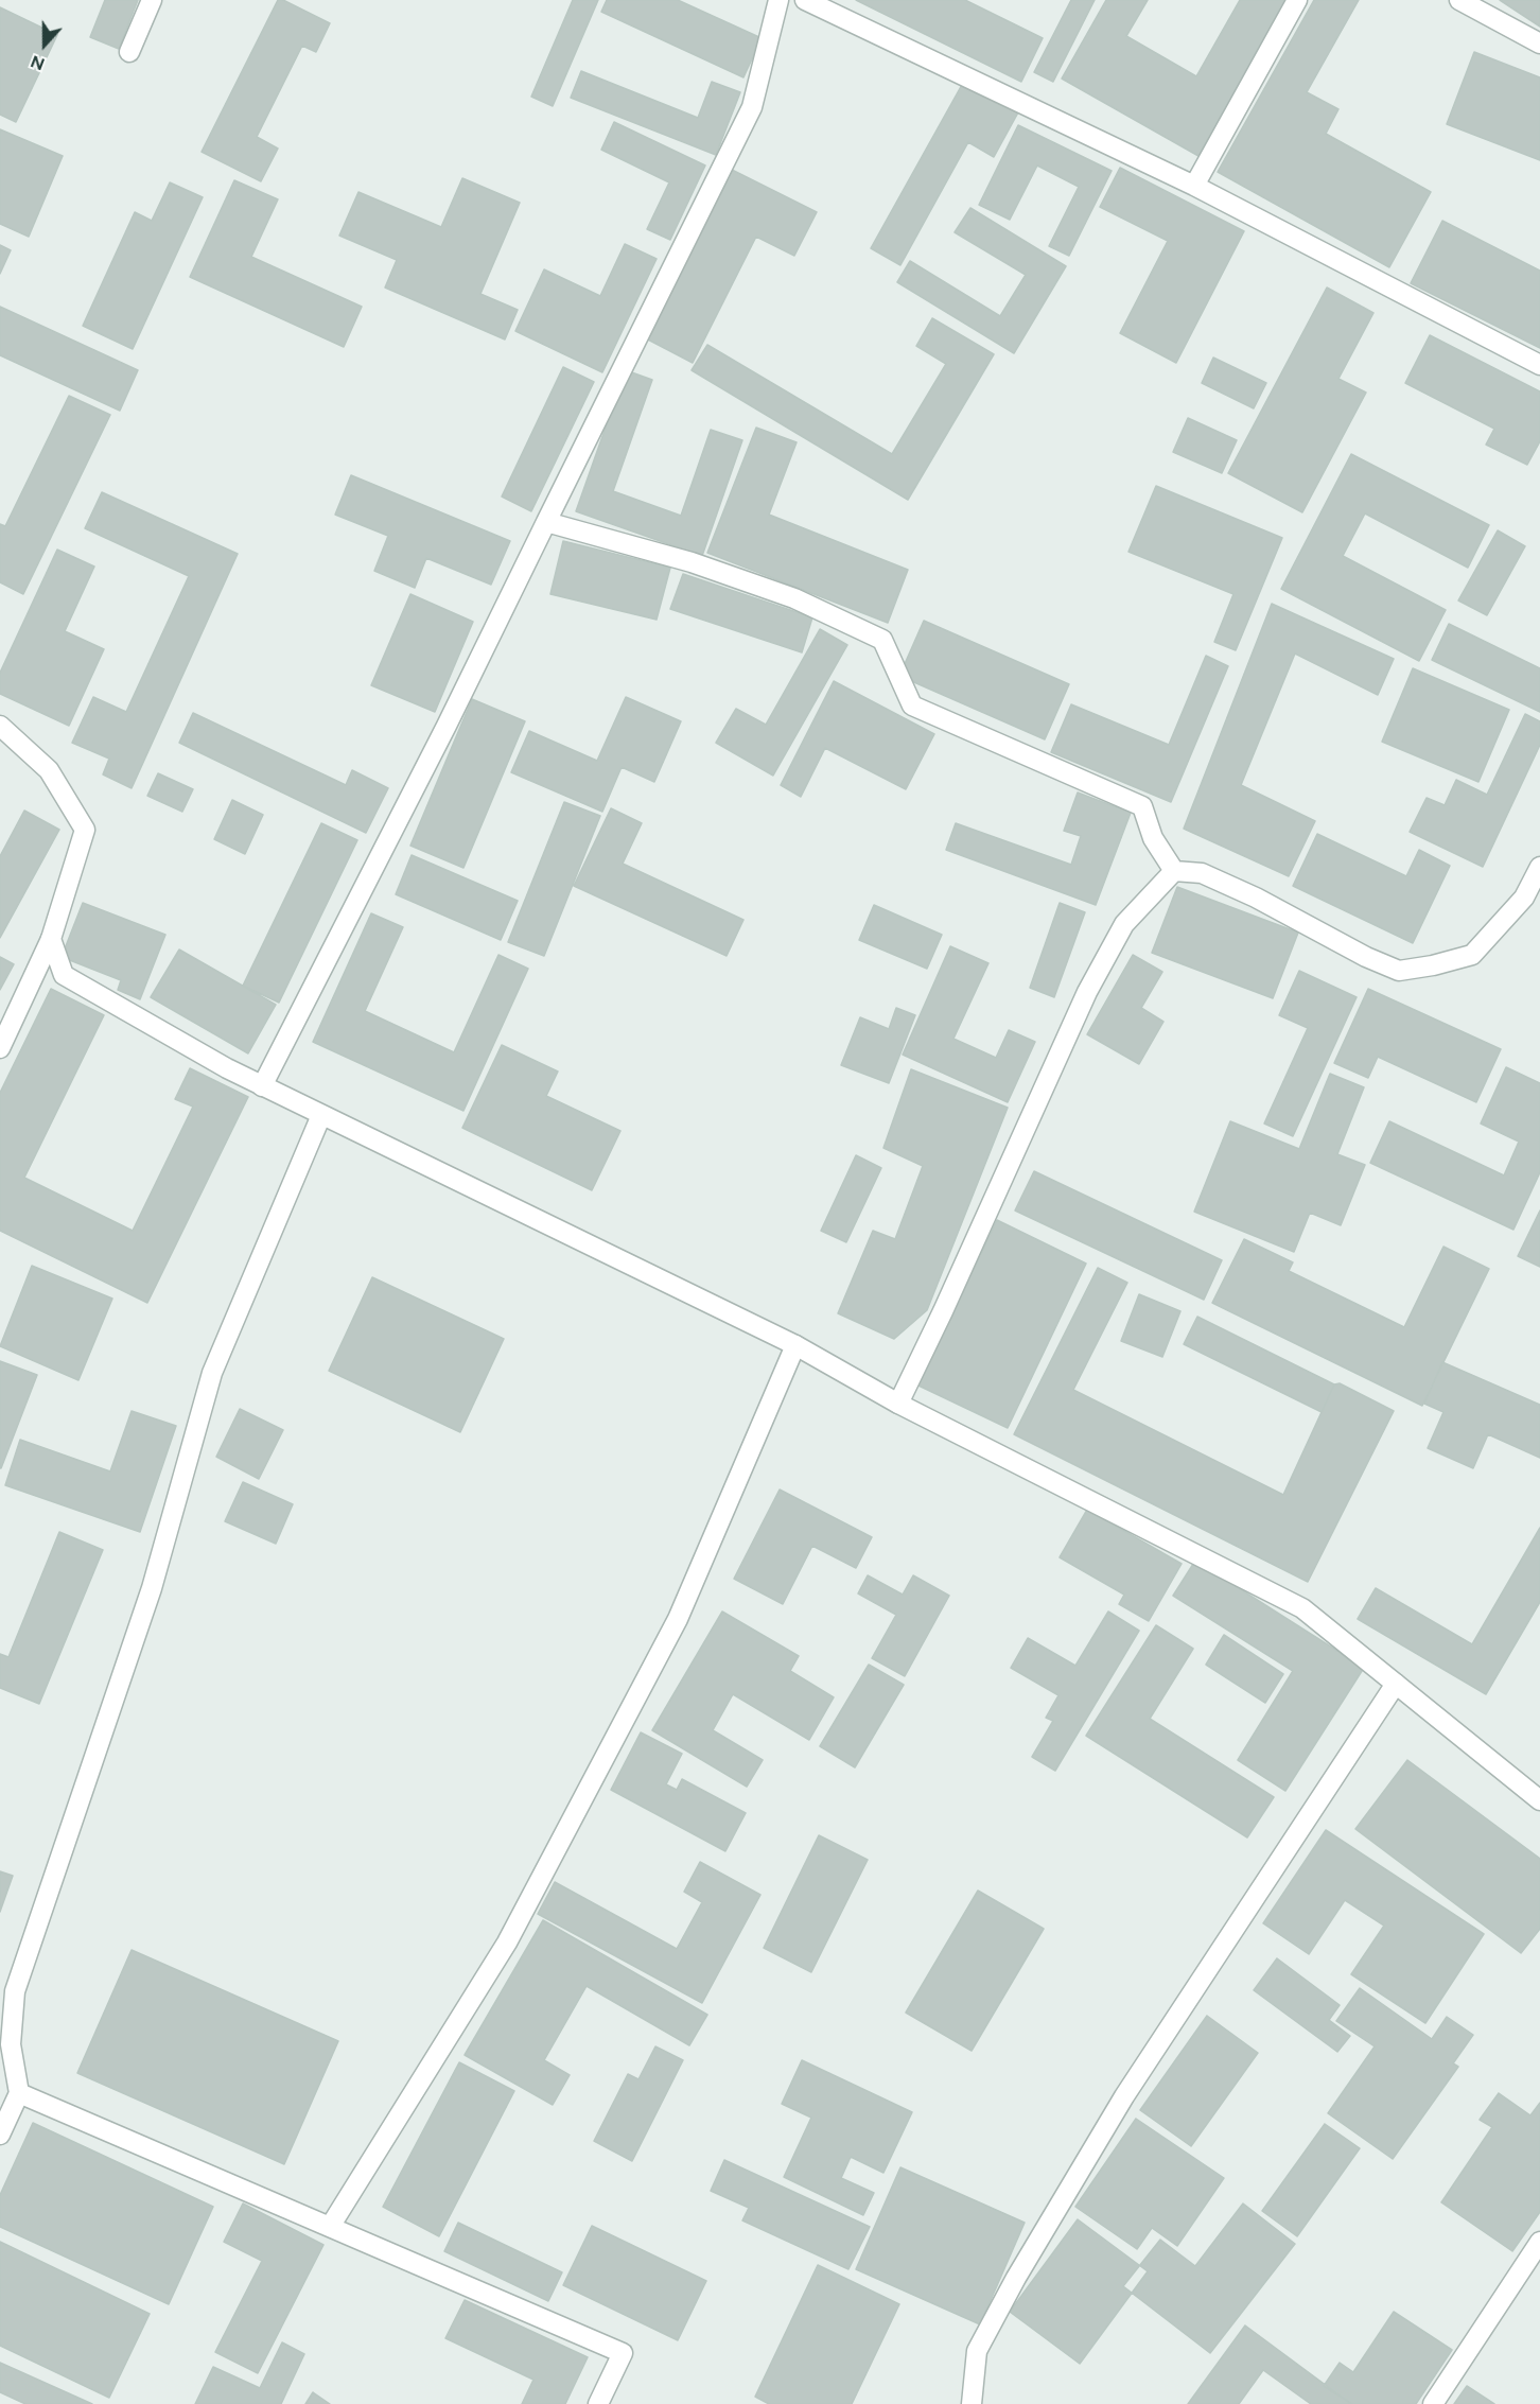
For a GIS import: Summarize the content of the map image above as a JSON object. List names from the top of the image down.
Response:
{
  "north": "bottom"
}
